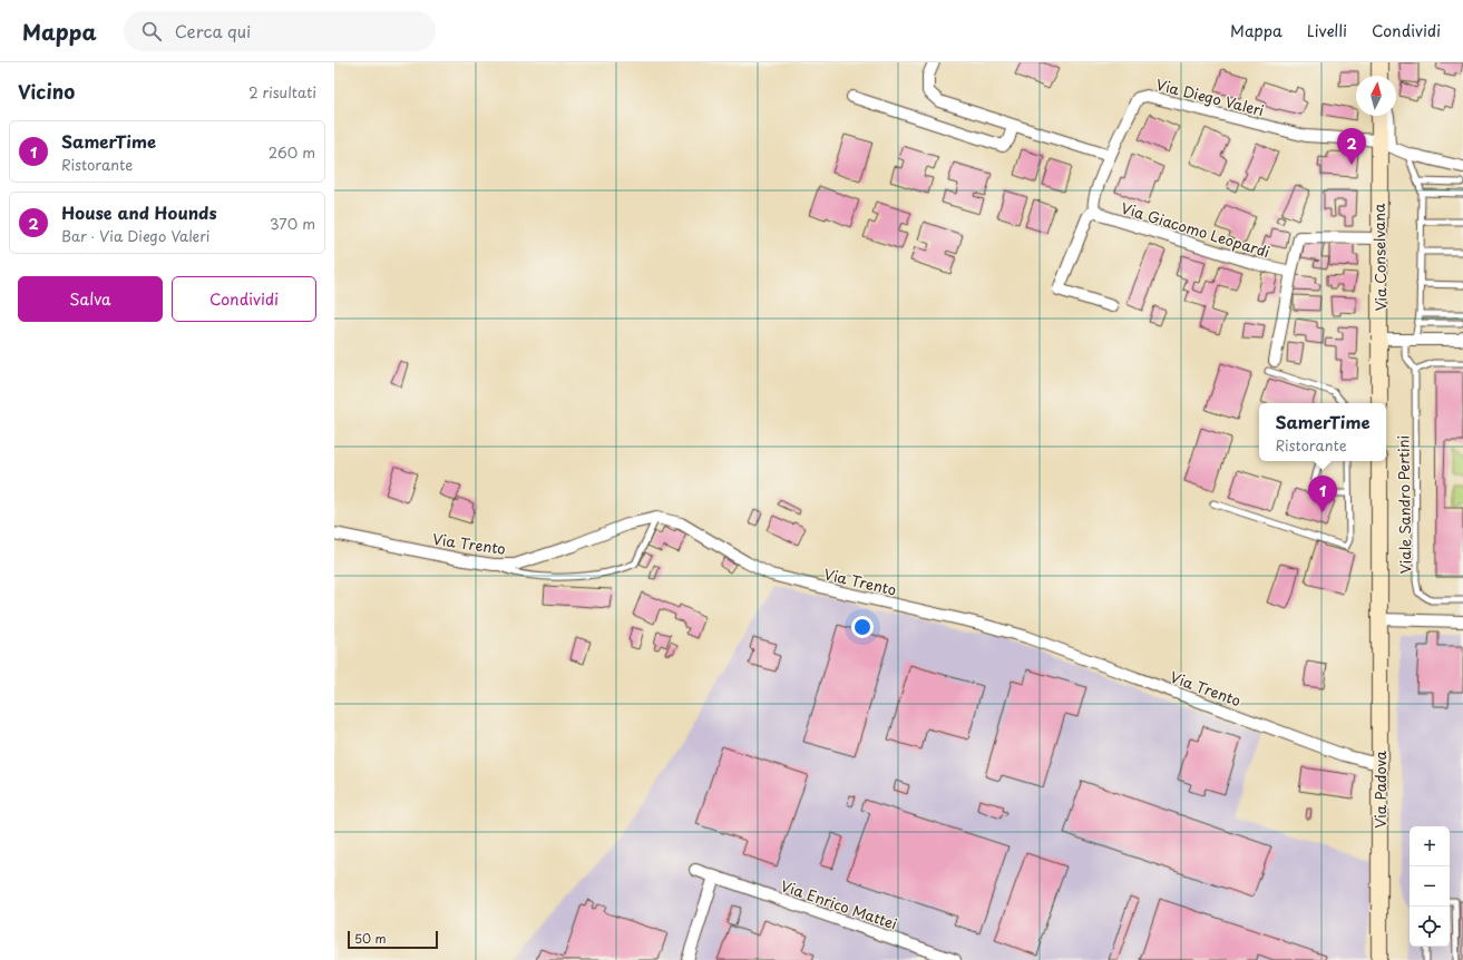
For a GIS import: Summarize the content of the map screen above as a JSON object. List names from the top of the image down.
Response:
{
  "streets": {
    "main road": ["Via Conselvana", "Via Padova"],
    "street": [
      "Via Diego Valeri",
      "Via Giacomo Leopardi",
      "Via Trento",
      "Via Enrico Mattei"
    ],
    "lane": ["Viale Sandro Pertini"]
  },
  "crossings": [
    ["Via Diego Valeri", "Via Giacomo Leopardi"],
    ["Via Diego Valeri", "Via Conselvana"],
    ["Via Trento", "Via Padova"]
  ],
  "scale_bar": "50 m",
  "north": "top",
  "page": {
    "header": "Mappa",
    "search": "Cerca qui",
    "nav": ["Mappa", "Livelli", "Condividi"],
    "heading": ["Vicino", "2 risultati"],
    "list": [
      {
        "mark": "1",
        "name": "SamerTime",
        "note": "Ristorante",
        "value": "260 m"
      },
      {
        "mark": "2",
        "name": "House and Hounds",
        "note": "Bar · Via Diego Valeri",
        "value": "370 m"
      }
    ],
    "pins": ["2", "1"],
    "buttons": ["Salva", "Condividi"],
    "popup": ["SamerTime", "Ristorante"],
    "map_buttons": ["+", "−"],
    "scale": "50 m"
  }
}
